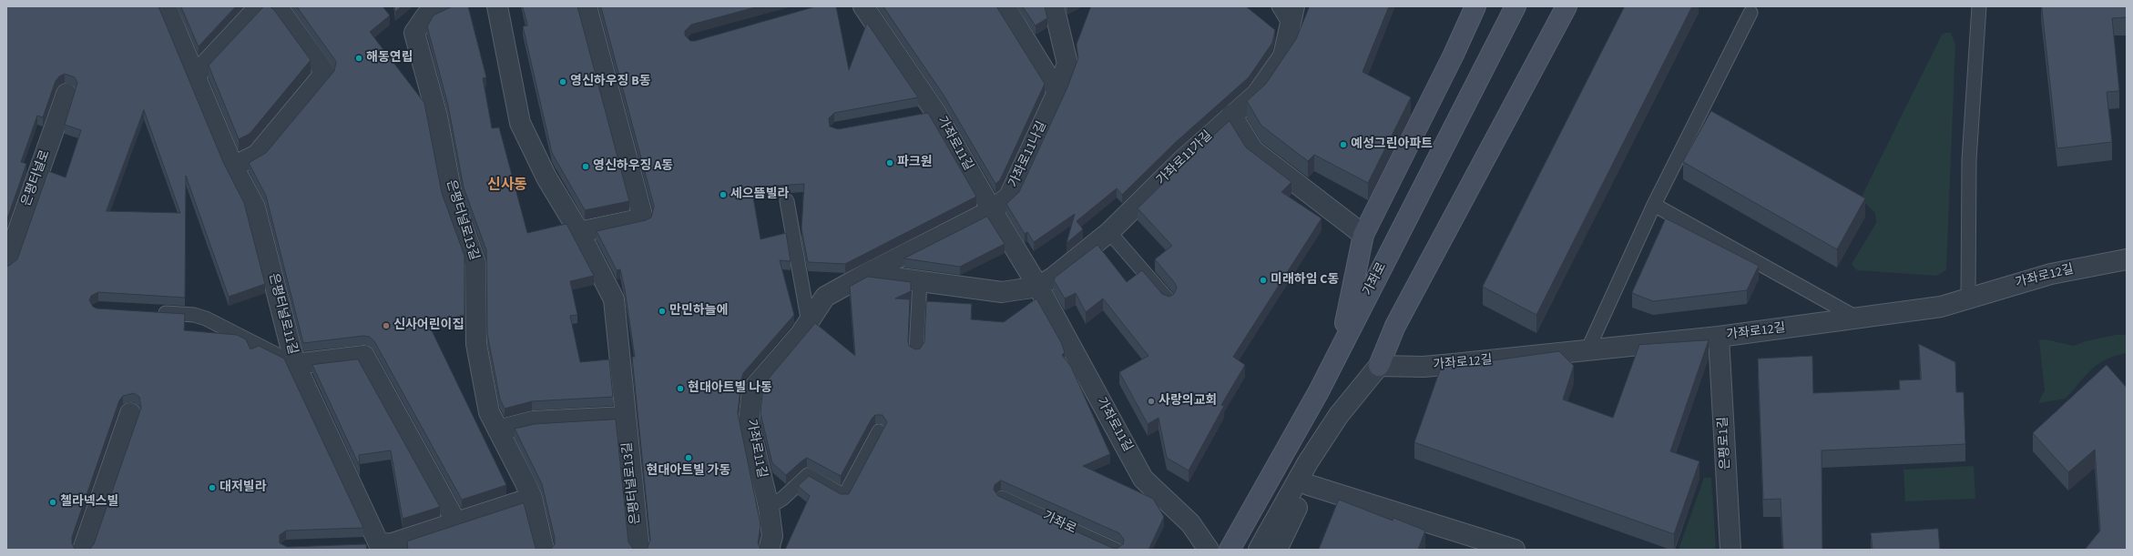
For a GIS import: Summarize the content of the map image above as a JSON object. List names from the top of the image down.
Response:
{
  "streets": {
    "main road": ["가좌로"],
    "street": [
      "가좌로11길",
      "가좌로11나길",
      "가좌로11가길",
      "은평터널로",
      "은평터널로13길",
      "가좌로12길",
      "은평터널로11길",
      "은평로1길"
    ]
  },
  "crossings": [
    ["가좌로11길", "가좌로11나길"],
    ["가좌로11길", "가좌로11가길"],
    ["가좌로12길", "은평로1길"]
  ],
  "districts": ["신사동"],
  "places": [
    "해동연립",
    "영신하우징 B동",
    "예성그린아파트",
    "파크원",
    "영신하우징 A동",
    "세으뜸빌라",
    "미래하임 C동",
    "만민하늘에",
    "신사어린이집",
    "현대아트빌 나동",
    "사랑의교회",
    "현대아트빌 가동",
    "대저빌라",
    "첼라넥스빌"
  ]
}
